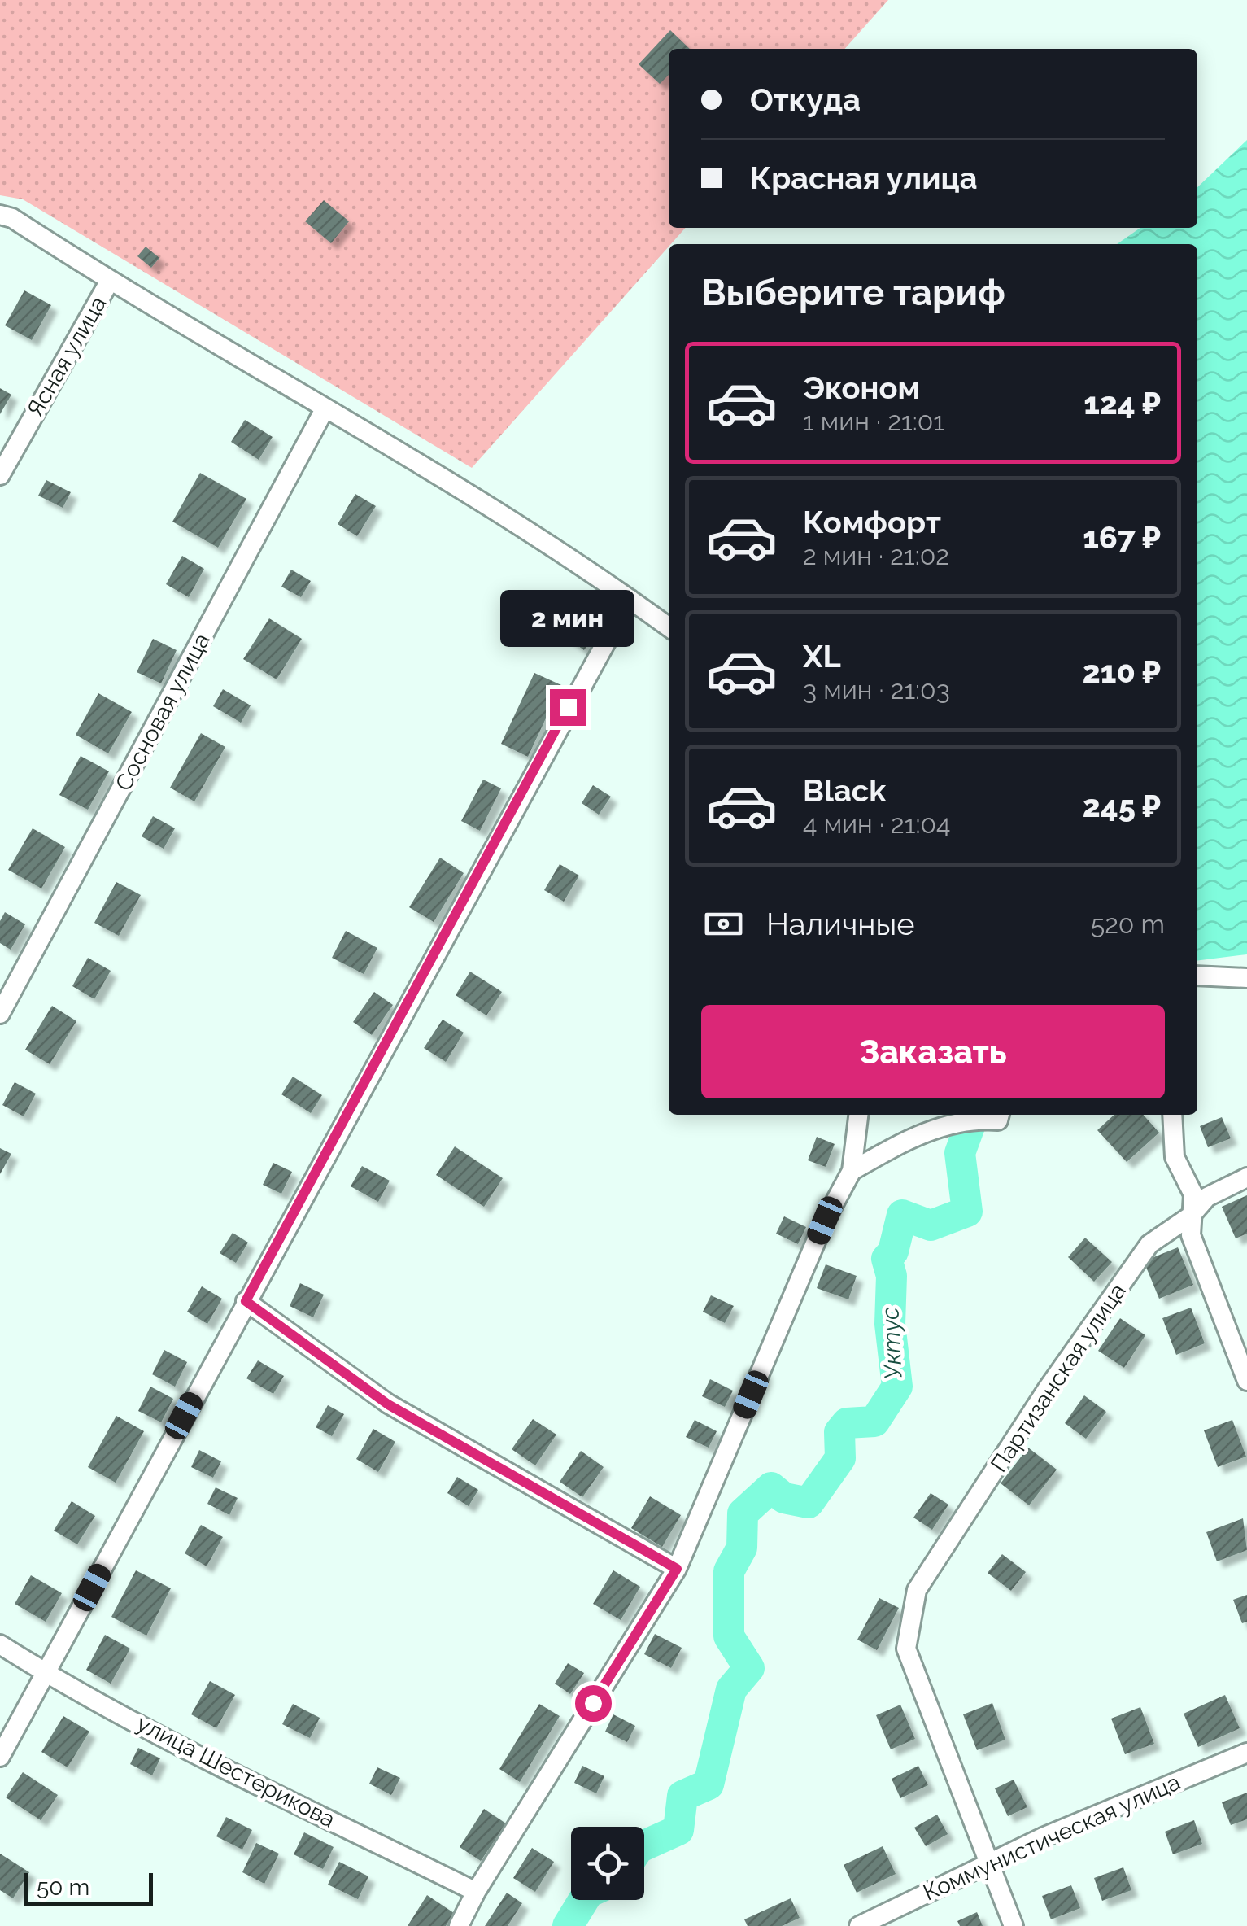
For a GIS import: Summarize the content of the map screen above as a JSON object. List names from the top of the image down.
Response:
{
  "streets": {
    "street": [
      "Ясная улица",
      "Сосновая улица",
      "Партизанская улица",
      "улица Шестерикова",
      "Коммунистическая улица"
    ]
  },
  "crossings": [
    ["Партизанская улица", "Коммунистическая улица"]
  ],
  "water": ["Уктус"],
  "scale_bar": "50 m",
  "page": {
    "banner": ["Откуда", "Красная улица"],
    "heading": "Выберите тариф",
    "list": [
      {
        "name": "Эконом",
        "note": "1 мин · 21:01",
        "value": "124 ₽"
      },
      {
        "name": "Комфорт",
        "note": "2 мин · 21:02",
        "value": "167 ₽"
      },
      {
        "name": "XL",
        "note": "3 мин · 21:03",
        "value": "210 ₽"
      },
      {
        "name": "Black",
        "note": "4 мин · 21:04",
        "value": "245 ₽"
      }
    ],
    "bubble": "2 мин",
    "pay": ["Наличные", "520 m"],
    "buttons": "Заказать",
    "scale": "50 m"
  }
}
